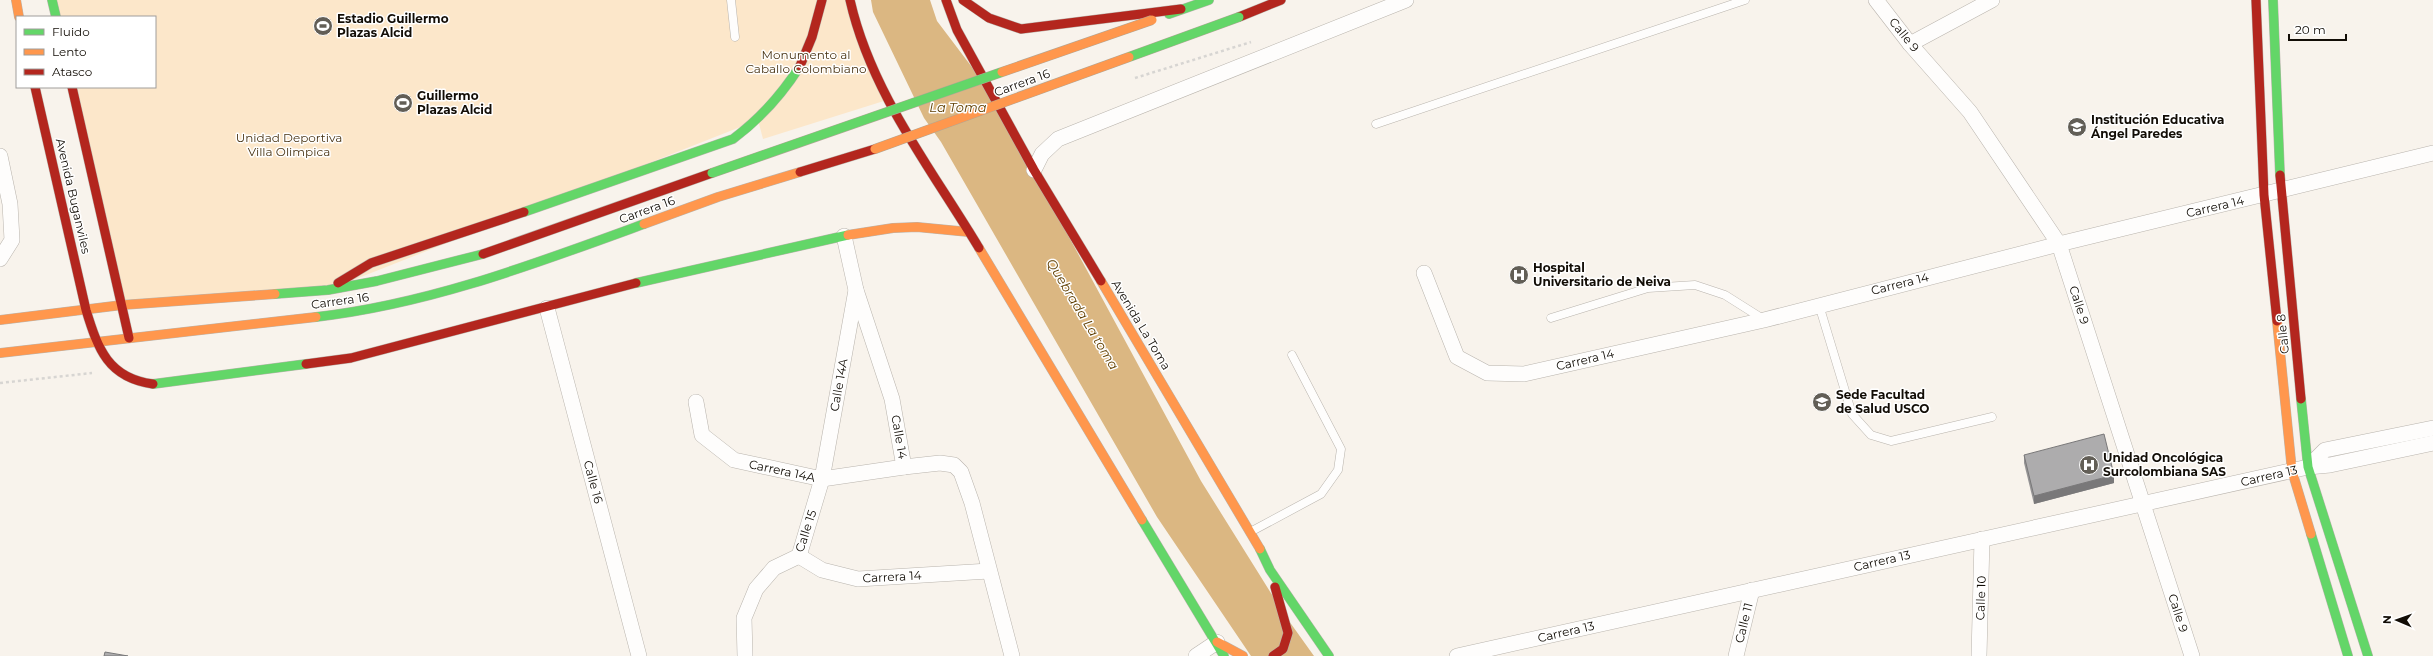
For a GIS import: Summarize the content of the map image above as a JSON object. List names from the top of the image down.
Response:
{
  "streets": {
    "main road": [
      "Carrera 16",
      "Avenida Buganviles",
      "Avenida La Toma",
      "Calle 8"
    ],
    "street": [
      "Calle 9",
      "Carrera 14",
      "Calle 14A",
      "Calle 14",
      "Carrera 14A",
      "Carrera 13",
      "Calle 16",
      "Calle 15",
      "Calle 10",
      "Calle 11"
    ]
  },
  "crossings": [
    ["Calle 9", "Carrera 14"],
    ["Calle 9", "Carrera 13"],
    ["Carrera 16", "Avenida Buganviles"],
    ["Avenida Buganviles", "Calle 14"],
    ["Avenida Buganviles", "Calle 16"],
    ["Carrera 14", "Calle 8"],
    ["Carrera 14", "Calle 14"],
    ["Carrera 14", "Calle 15"],
    ["Calle 8", "Carrera 13"],
    ["Calle 14A", "Calle 14"],
    ["Calle 14A", "Carrera 14A"],
    ["Calle 14A", "Calle 15"],
    ["Calle 14", "Carrera 14A"],
    ["Carrera 14A", "Calle 15"],
    ["Carrera 13", "Calle 10"],
    ["Carrera 13", "Calle 11"]
  ],
  "water": ["La Toma", "Quebrada La toma"],
  "parks": ["Monumento al Caballo Colombiano", "Unidad Deportiva Villa Olimpica"],
  "places": {
    "sports": ["Estadio Guillermo Plazas Alcid", "Guillermo Plazas Alcid"],
    "school or university": ["Institución Educativa Ángel Paredes", "Sede Facultad de Salud USCO"],
    "hospital": ["Hospital Universitario de Neiva", "Unidad Oncológica Surcolombiana SAS"]
  },
  "legend": ["Fluido", "Lento", "Atasco"],
  "scale_bar": "20 m",
  "north": "left"
}
